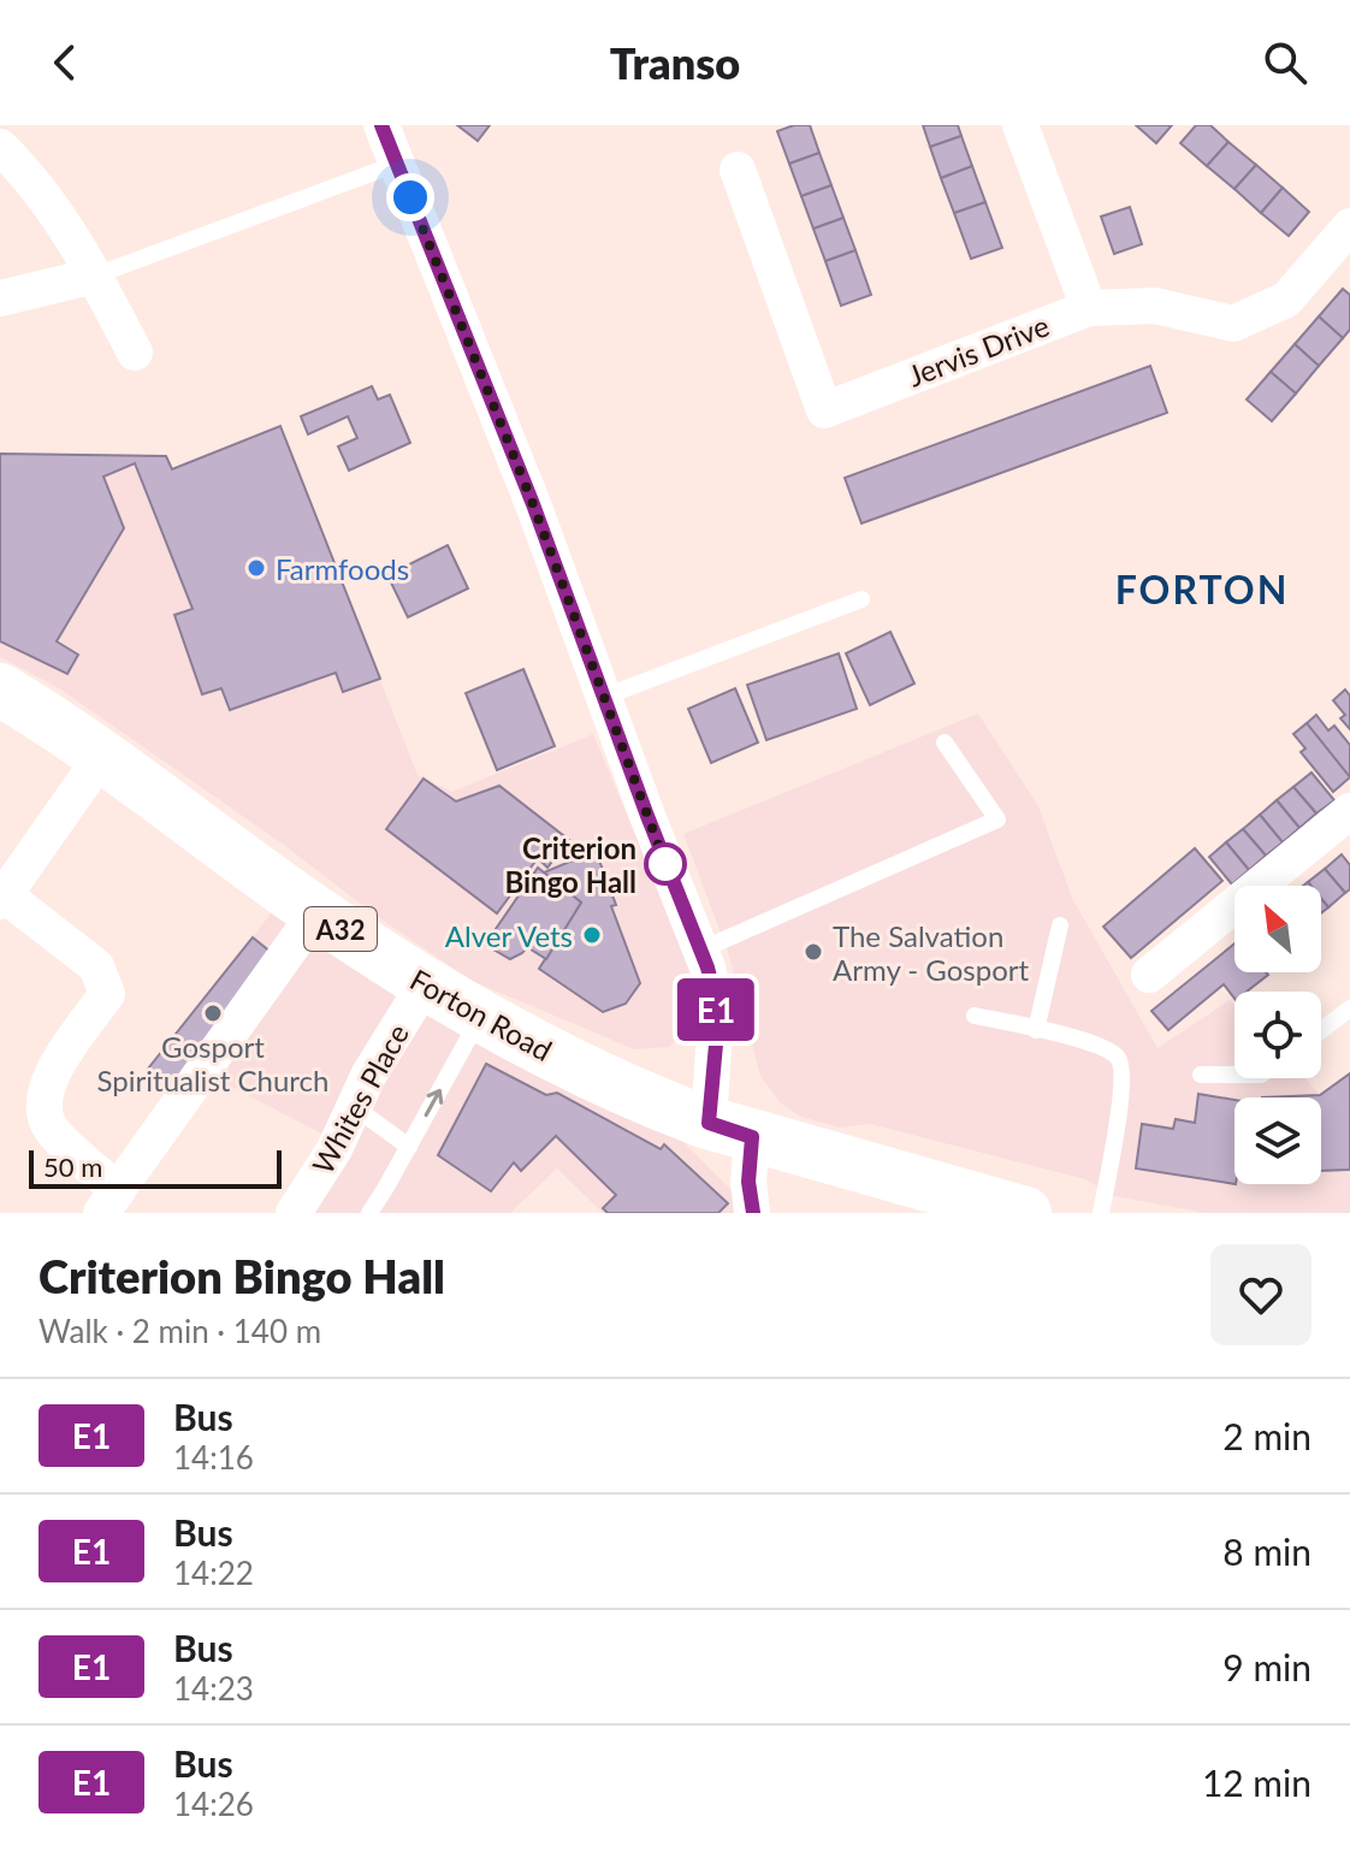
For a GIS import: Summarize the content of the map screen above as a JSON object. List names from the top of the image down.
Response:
{
  "streets": {
    "main road": ["A32", "Forton Road"],
    "street": ["Jervis Drive", "Whites Place"]
  },
  "crossings": [
    ["Forton Road", "Whites Place"]
  ],
  "districts": ["FORTON"],
  "places": [
    "Farmfoods",
    "Criterion Bingo Hall",
    "Alver Vets",
    "The Salvation Army - Gosport",
    "Gosport Spiritualist Church"
  ],
  "lines": ["bus line E1"],
  "scale_bar": "50 m",
  "north": "top left",
  "page": {
    "header": "Transo",
    "on_map": "E1",
    "scale": "50 m",
    "heading": ["Criterion Bingo Hall", "Walk · 2 min · 140 m"],
    "list": [
      {
        "mark": "E1",
        "name": "Bus",
        "note": "14:16",
        "value": "2 min"
      },
      {
        "mark": "E1",
        "name": "Bus",
        "note": "14:22",
        "value": "8 min"
      },
      {
        "mark": "E1",
        "name": "Bus",
        "note": "14:23",
        "value": "9 min"
      },
      {
        "mark": "E1",
        "name": "Bus",
        "note": "14:26",
        "value": "12 min"
      }
    ]
  }
}
